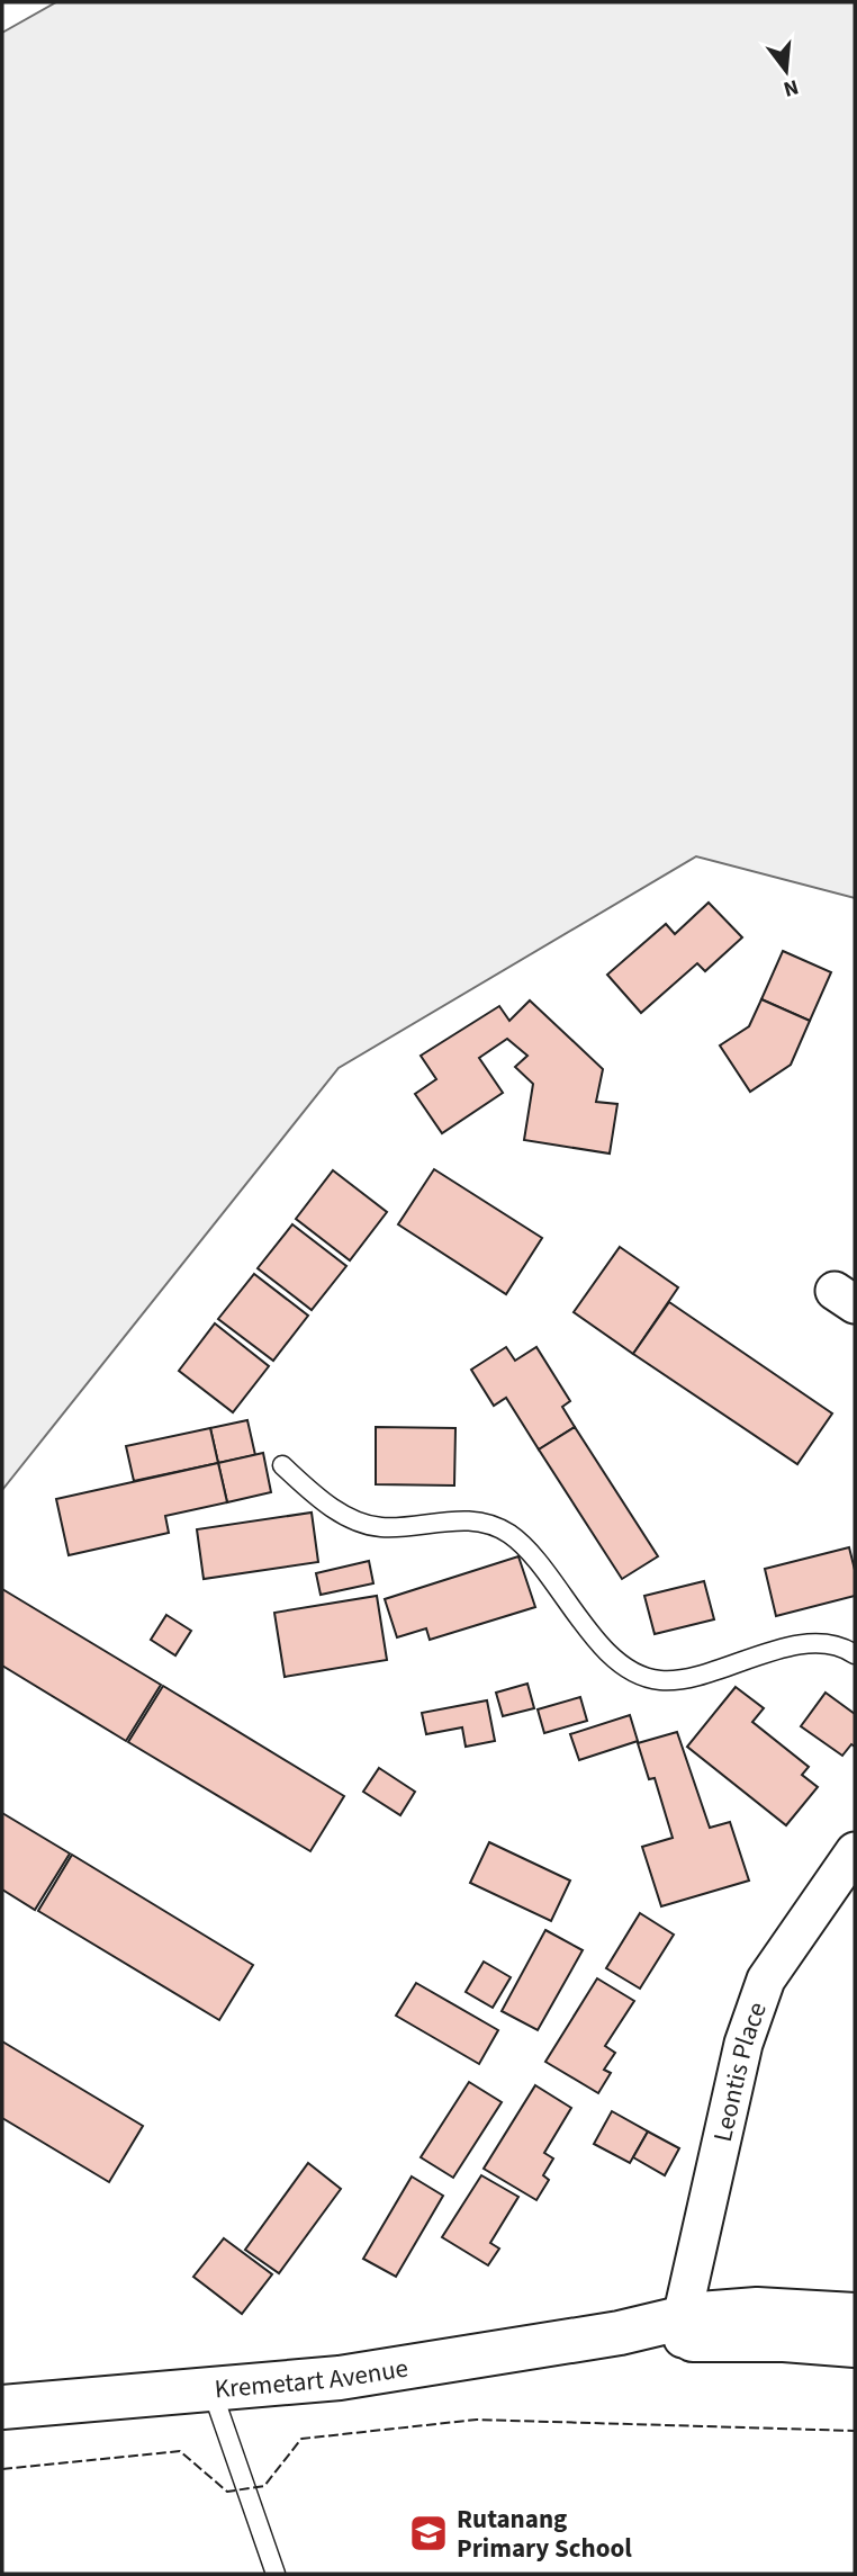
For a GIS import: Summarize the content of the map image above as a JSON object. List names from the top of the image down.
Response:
{
  "streets": {
    "street": ["Leontis Place", "Kremetart Avenue"]
  },
  "crossings": [
    ["Leontis Place", "Kremetart Avenue"]
  ],
  "places": {
    "school or university": ["Rutanang Primary School"]
  },
  "north": "bottom"
}
